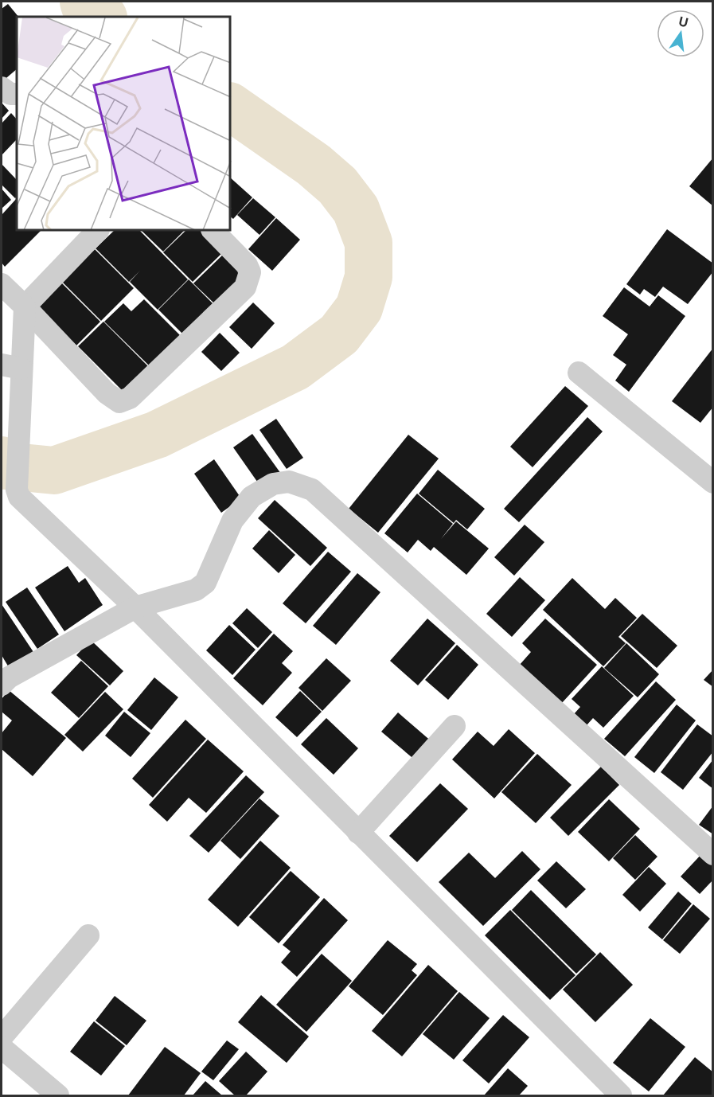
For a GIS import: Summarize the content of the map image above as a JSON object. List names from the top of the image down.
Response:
{
  "north": "top"
}
